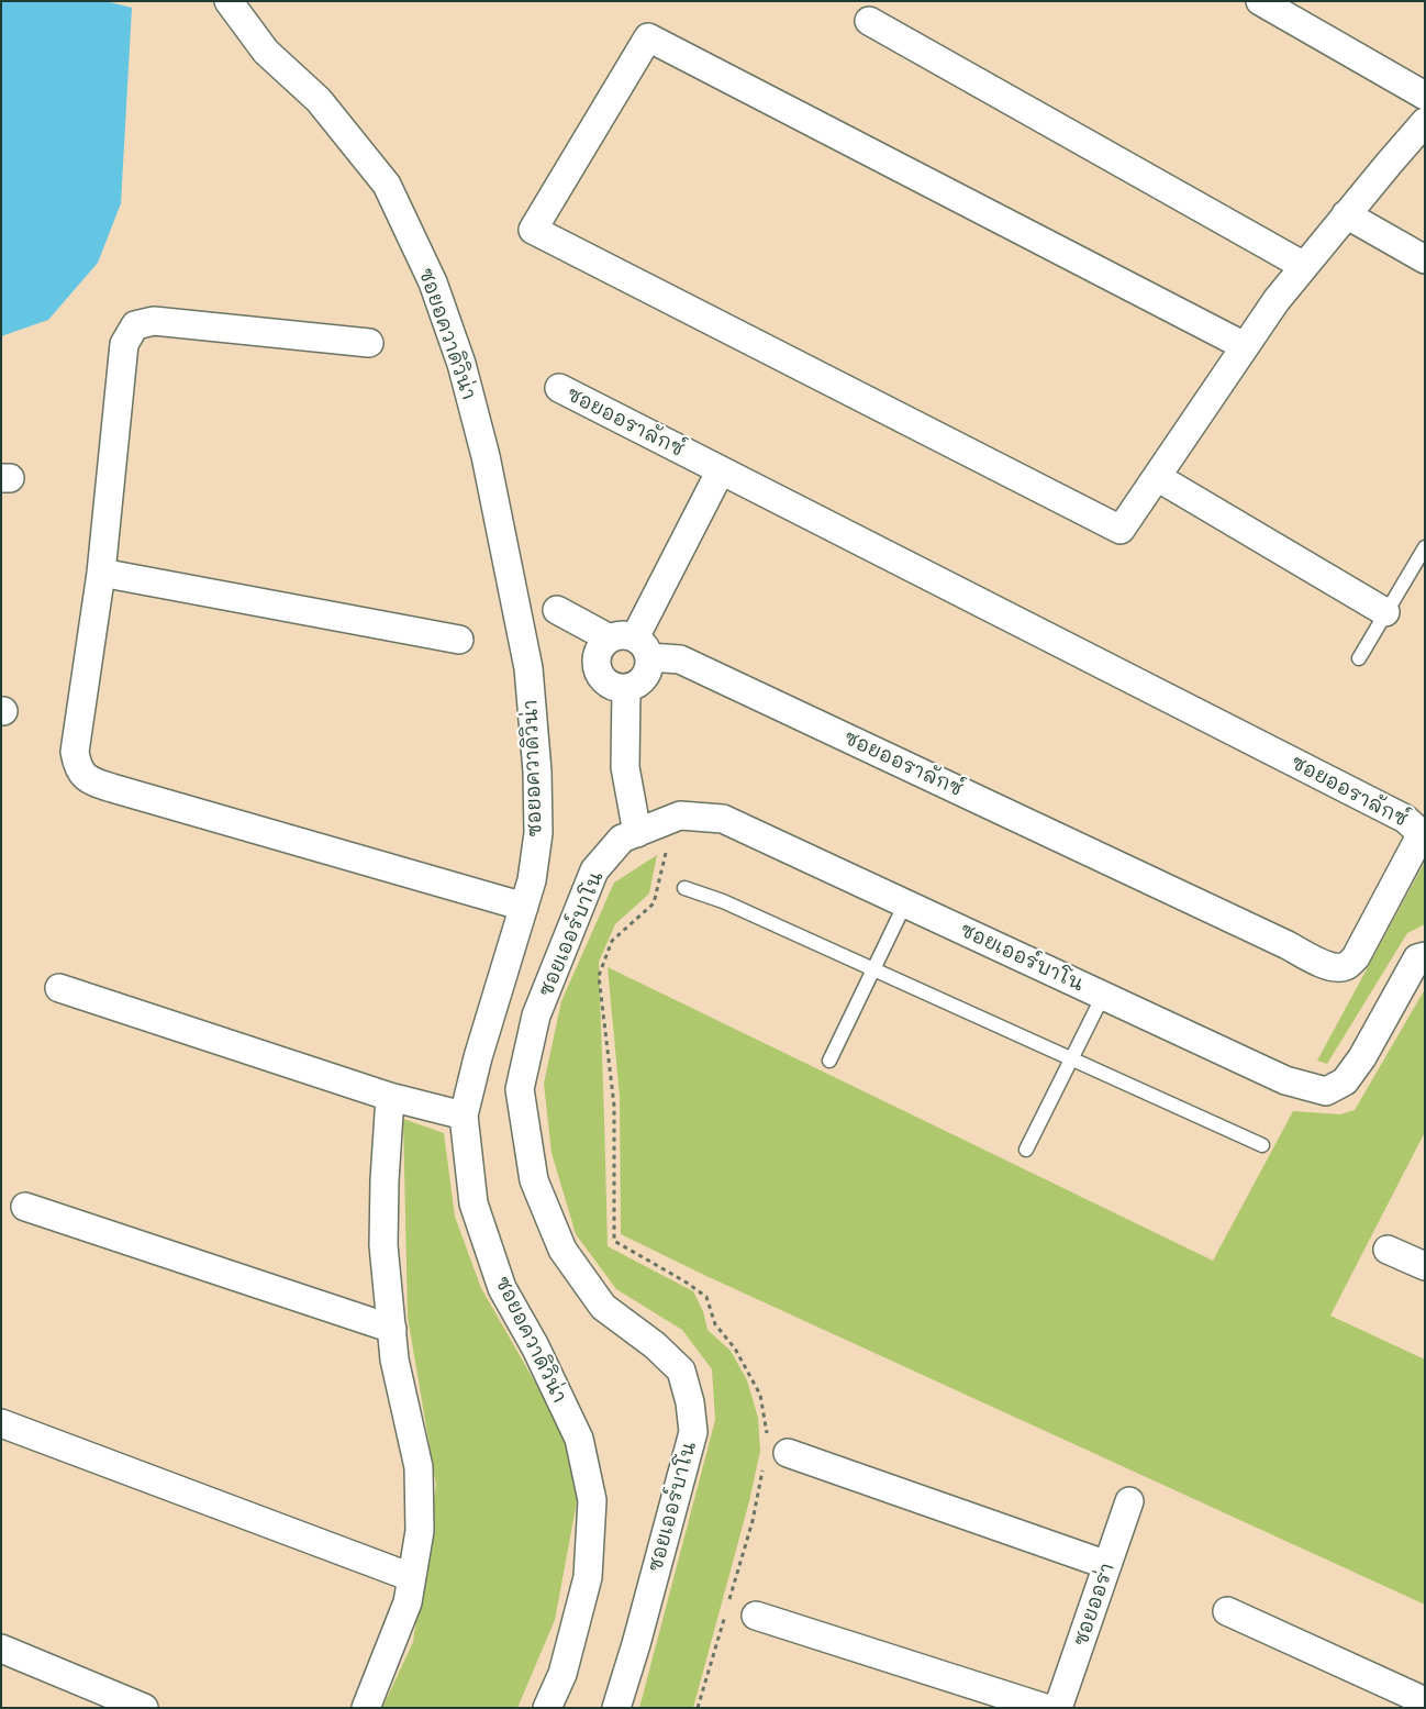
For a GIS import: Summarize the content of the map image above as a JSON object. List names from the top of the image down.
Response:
{
  "streets": {
    "street": [
      "ซอยอควาดิวิน่า",
      "ซอยออราลักซ์",
      "ซอยเออร์บาโน",
      "ซอยออร่า"
    ]
  }
}
